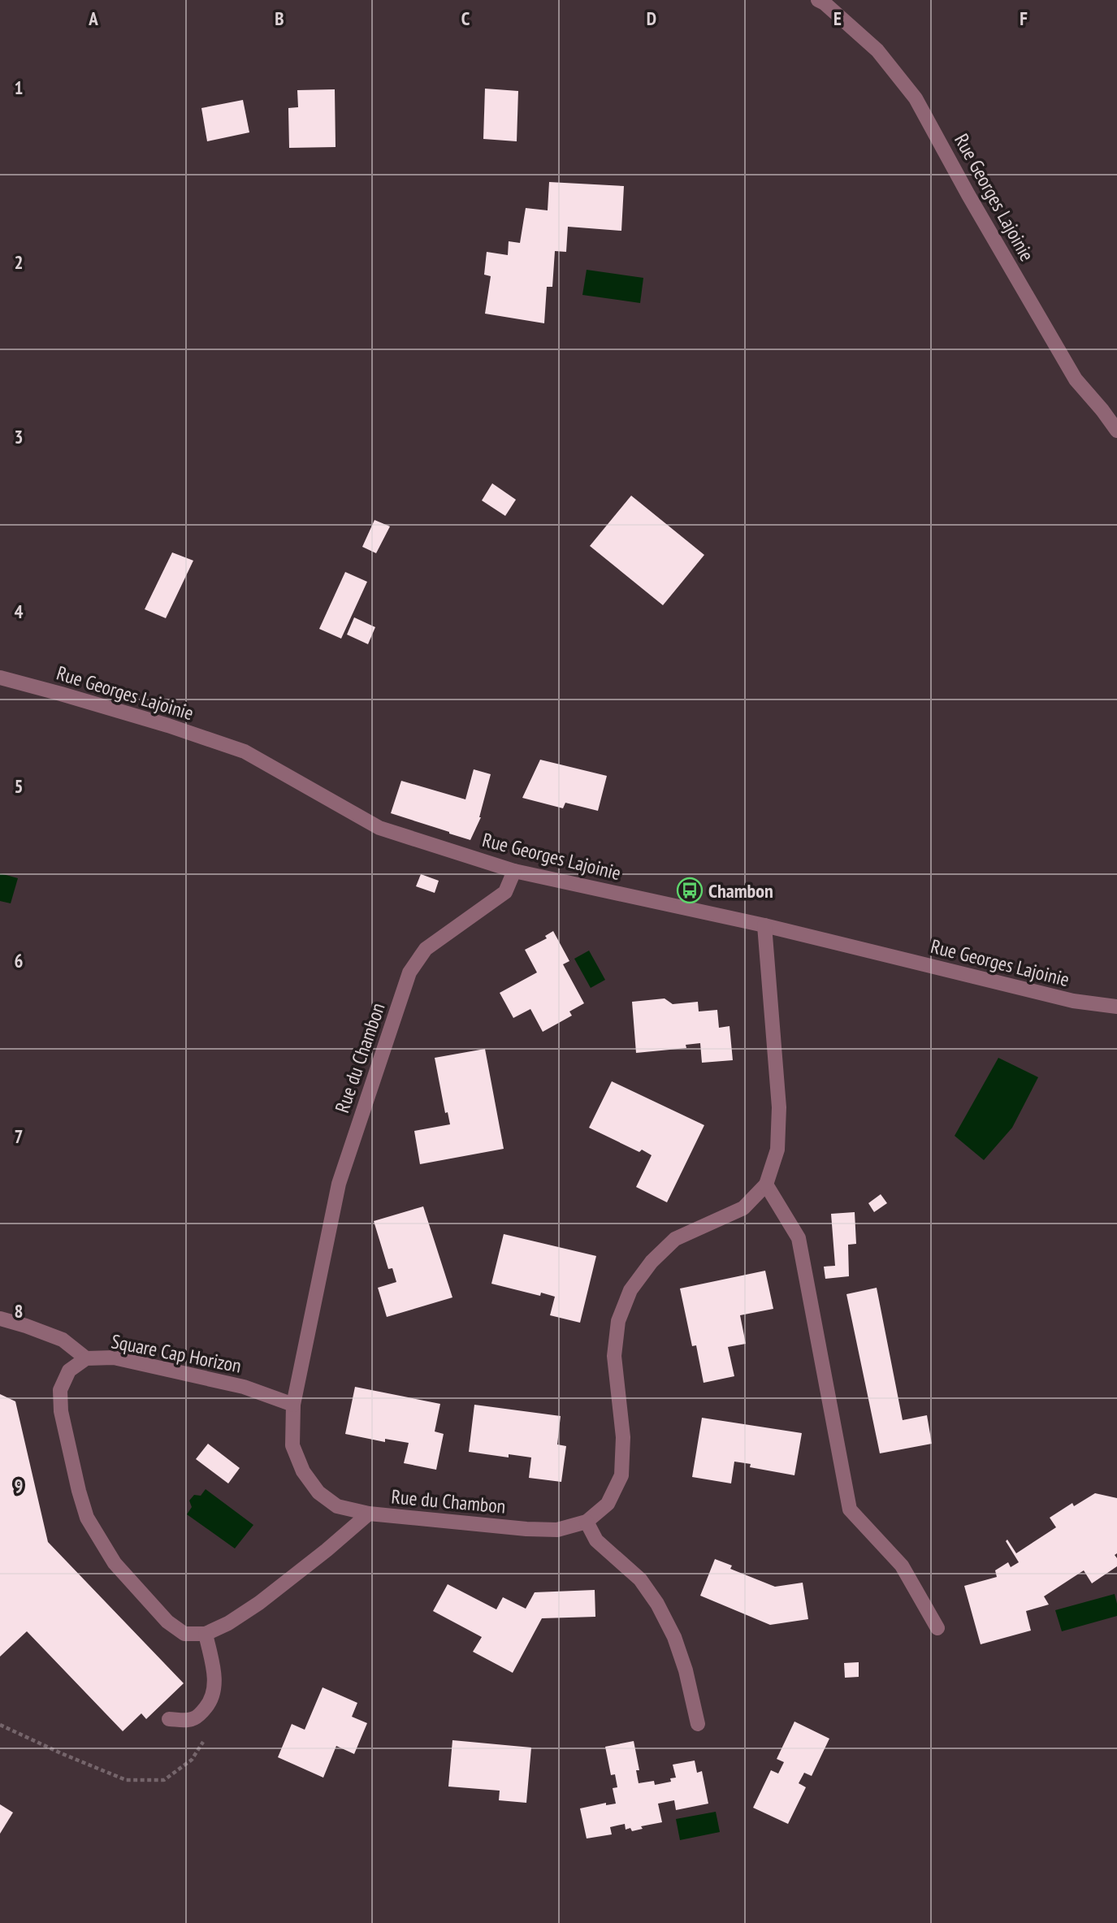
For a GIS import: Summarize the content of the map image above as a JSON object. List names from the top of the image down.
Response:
{
  "streets": {
    "street": ["Rue Georges Lajoinie", "Rue du Chambon", "Square Cap Horizon"]
  },
  "crossings": [
    ["Rue Georges Lajoinie", "Rue du Chambon"],
    ["Rue du Chambon", "Square Cap Horizon"]
  ],
  "places": {
    "bus stop": ["Chambon"]
  },
  "grid": {
    "columns": [
      "A",
      "B",
      "C",
      "D",
      "E",
      "F"
    ],
    "rows": [
      "1",
      "2",
      "3",
      "4",
      "5",
      "6",
      "7",
      "8",
      "9"
    ]
  }
}
